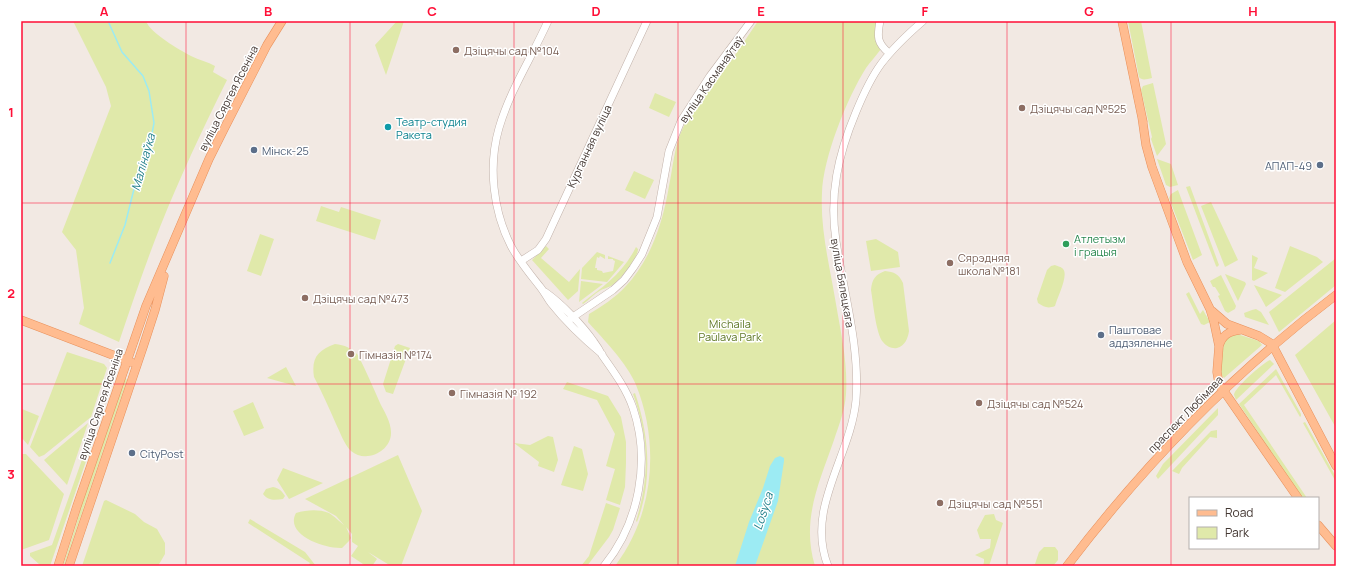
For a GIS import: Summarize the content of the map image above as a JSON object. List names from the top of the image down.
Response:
{
  "streets": {
    "main road": ["вуліца Сяргея Ясеніна", "праспект Любімава"],
    "street": ["вуліца Касманаўтаў", "Курганная вуліца", "вуліца Бялецкага"]
  },
  "water": ["Малінаўка", "Lošyca"],
  "parks": ["Michaila Paŭlava Park"],
  "places": [
    "Дзіцячы сад №104",
    "Дзіцячы сад №525",
    "Театр-студия Ракета",
    "Мінск-25",
    "АПАП-49",
    "Атлетызм і грацыя",
    "Сярэдняя школа №181",
    "Дзіцячы сад №473",
    "Паштовае аддзяленне",
    "Гімназія №174",
    "Гімназія № 192",
    "Дзіцячы сад №524",
    "CityPost",
    "Дзіцячы сад №551"
  ],
  "legend": ["Road", "Park"],
  "grid": {
    "columns": [
      "A",
      "B",
      "C",
      "D",
      "E",
      "F",
      "G",
      "H"
    ],
    "rows": ["1", "2", "3"]
  }
}
